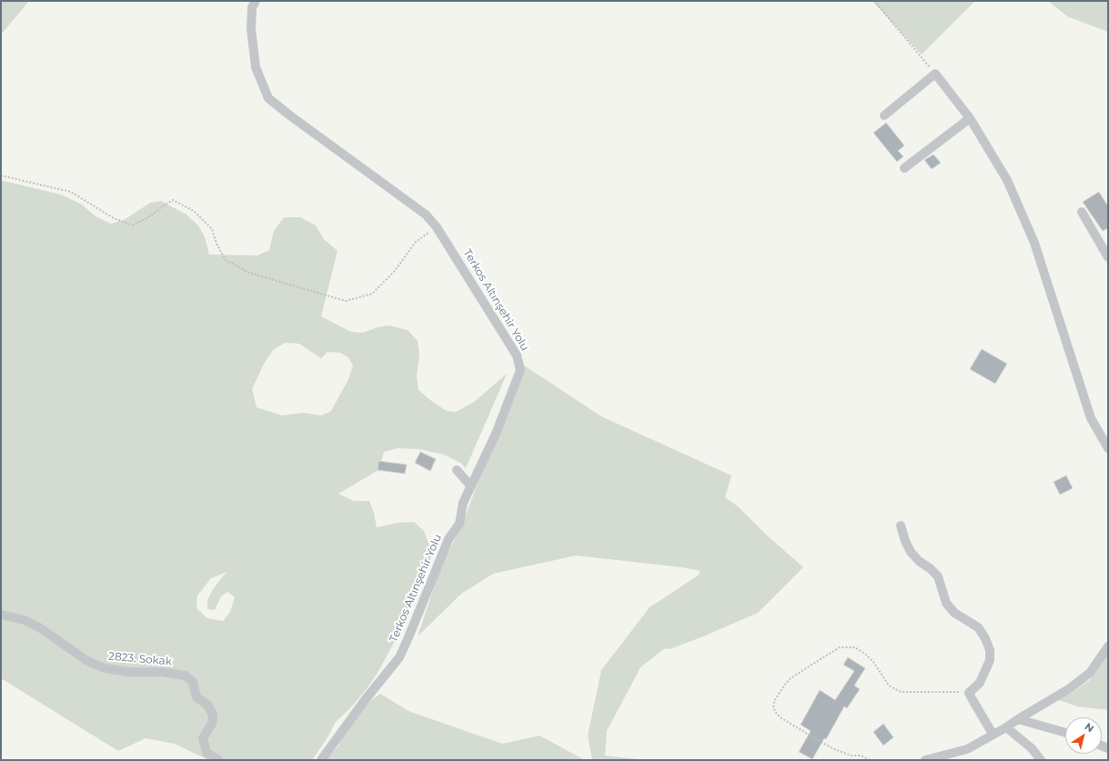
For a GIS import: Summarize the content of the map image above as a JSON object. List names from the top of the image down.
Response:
{
  "streets": {
    "street": ["Terkos Altınşehir Yolu", "2823. Sokak"]
  },
  "north": "top right"
}
